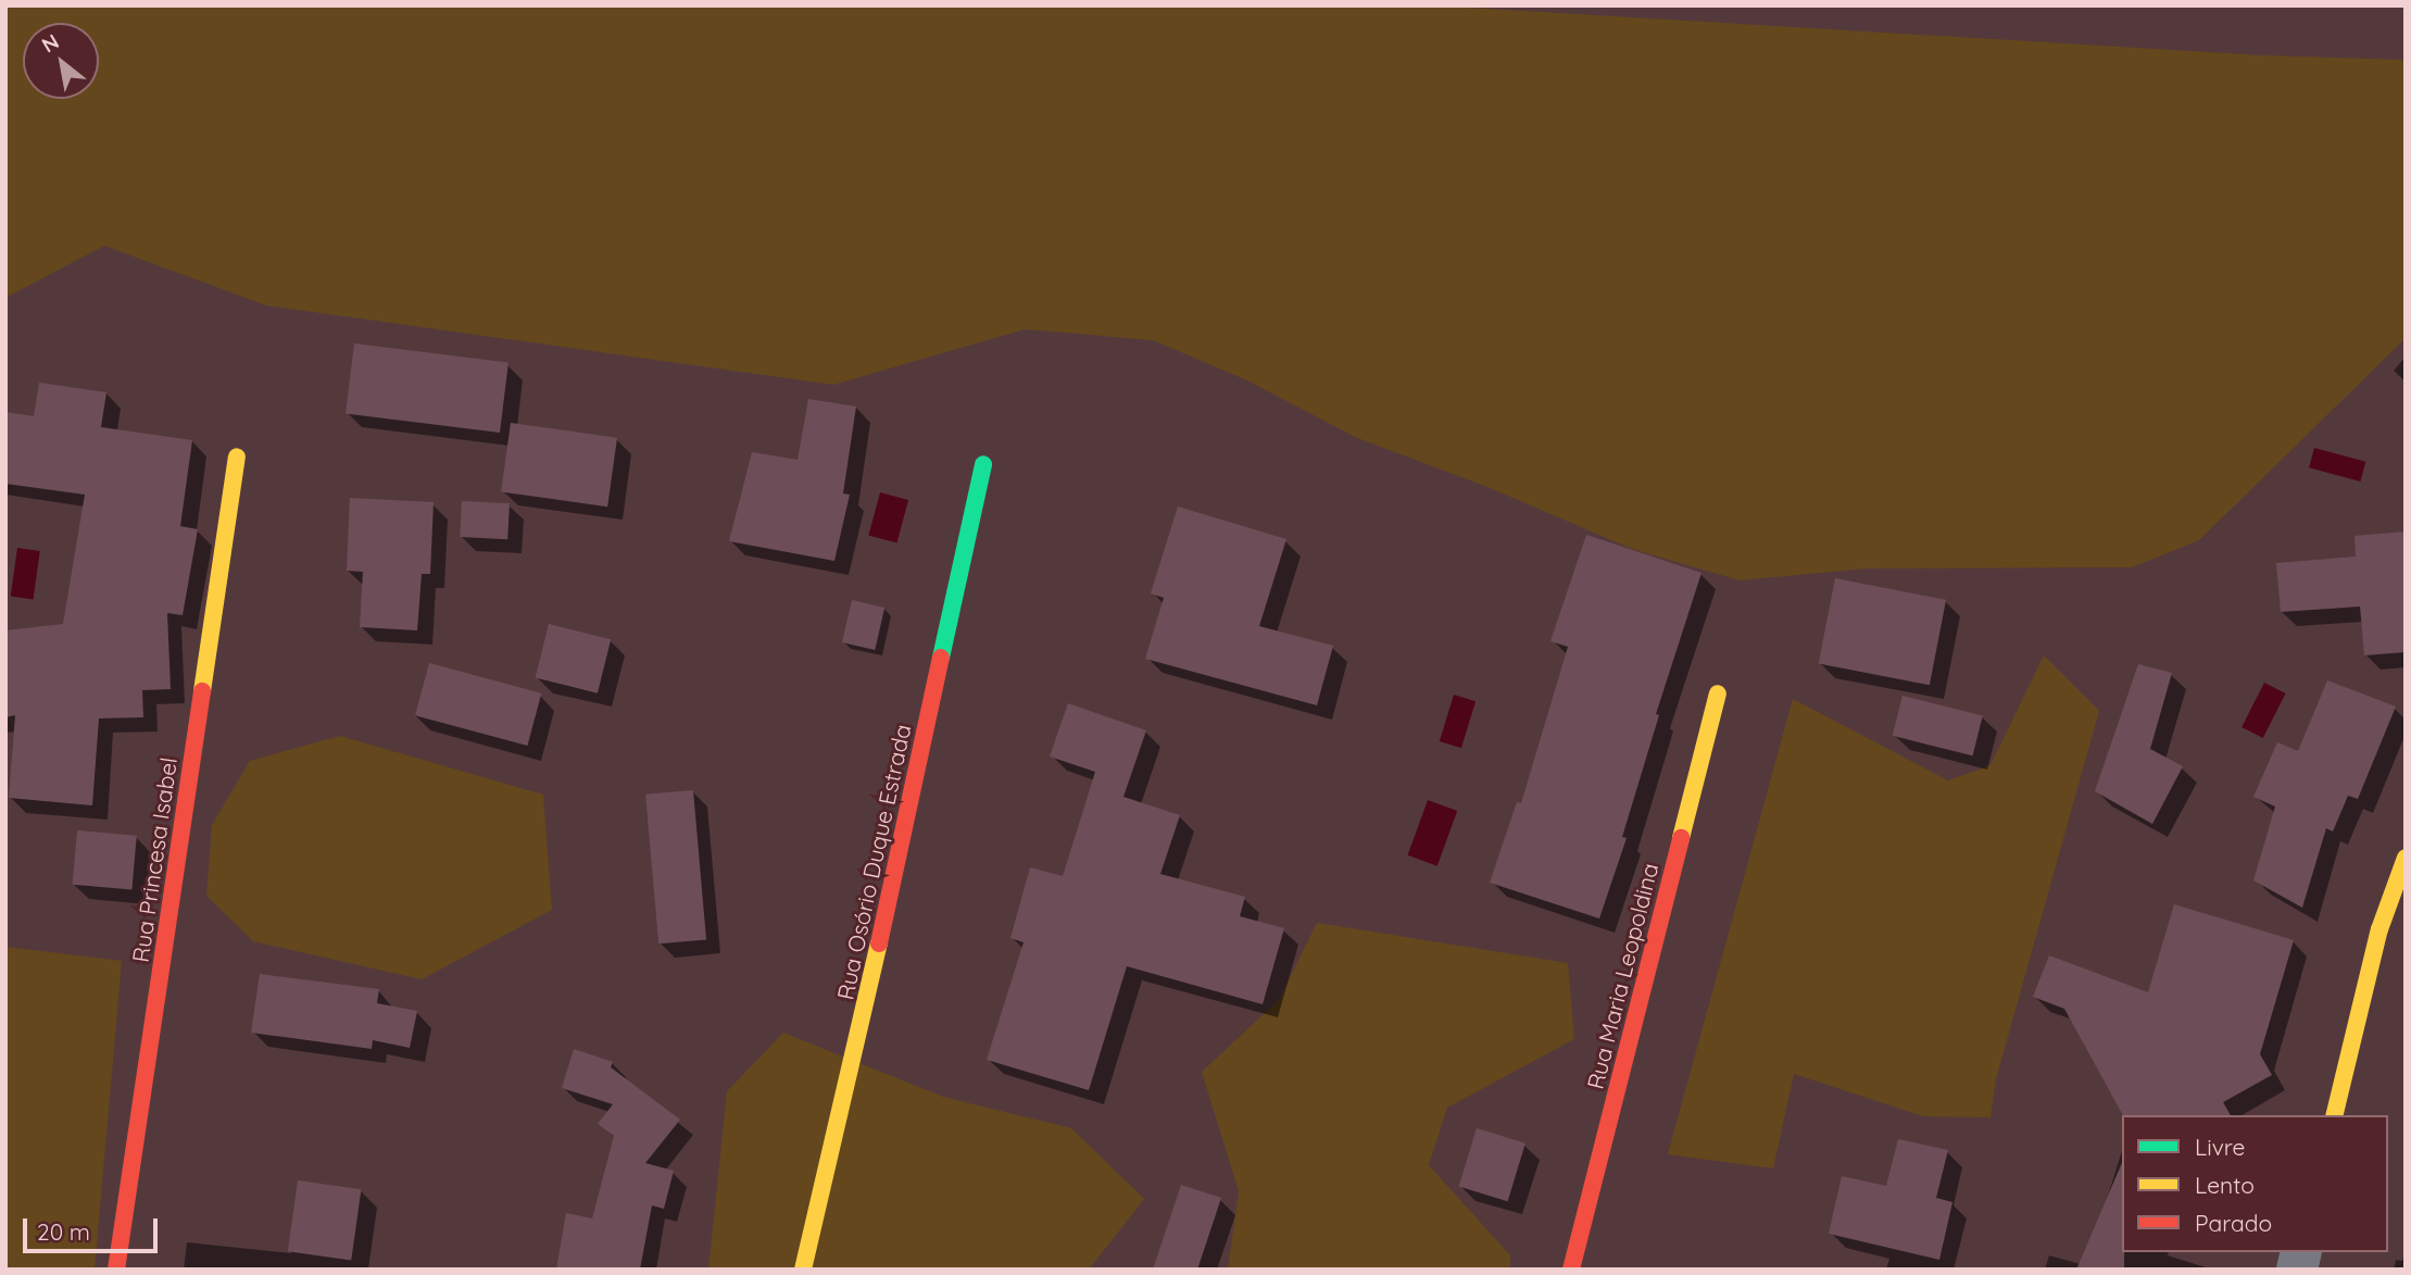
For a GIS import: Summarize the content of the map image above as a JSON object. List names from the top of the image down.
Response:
{
  "streets": {
    "street": ["Rua Princesa Isabel", "Rua Osório Duque Estrada", "Rua Maria Leopoldina"]
  },
  "legend": ["Livre", "Lento", "Parado"],
  "scale_bar": "20 m",
  "north": "top left"
}
